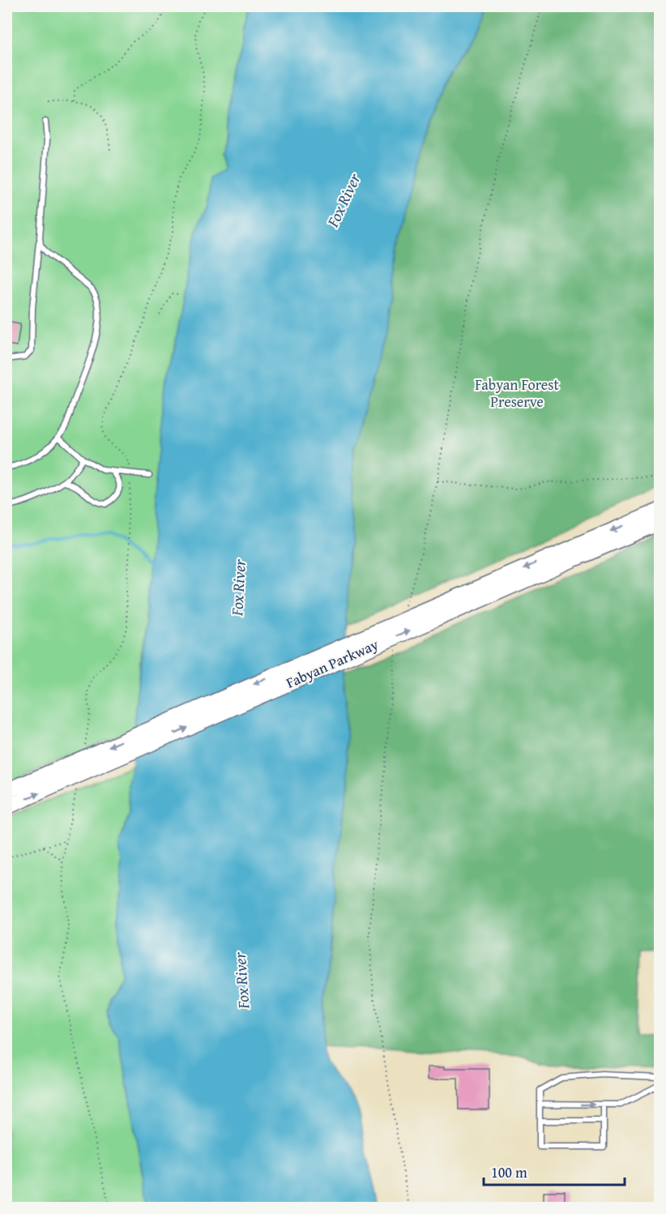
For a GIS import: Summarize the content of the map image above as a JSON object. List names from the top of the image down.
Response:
{
  "streets": {
    "main road": ["Fabyan Parkway"]
  },
  "water": ["Fox River"],
  "parks": ["Fabyan Forest Preserve"],
  "scale_bar": "100 m"
}
